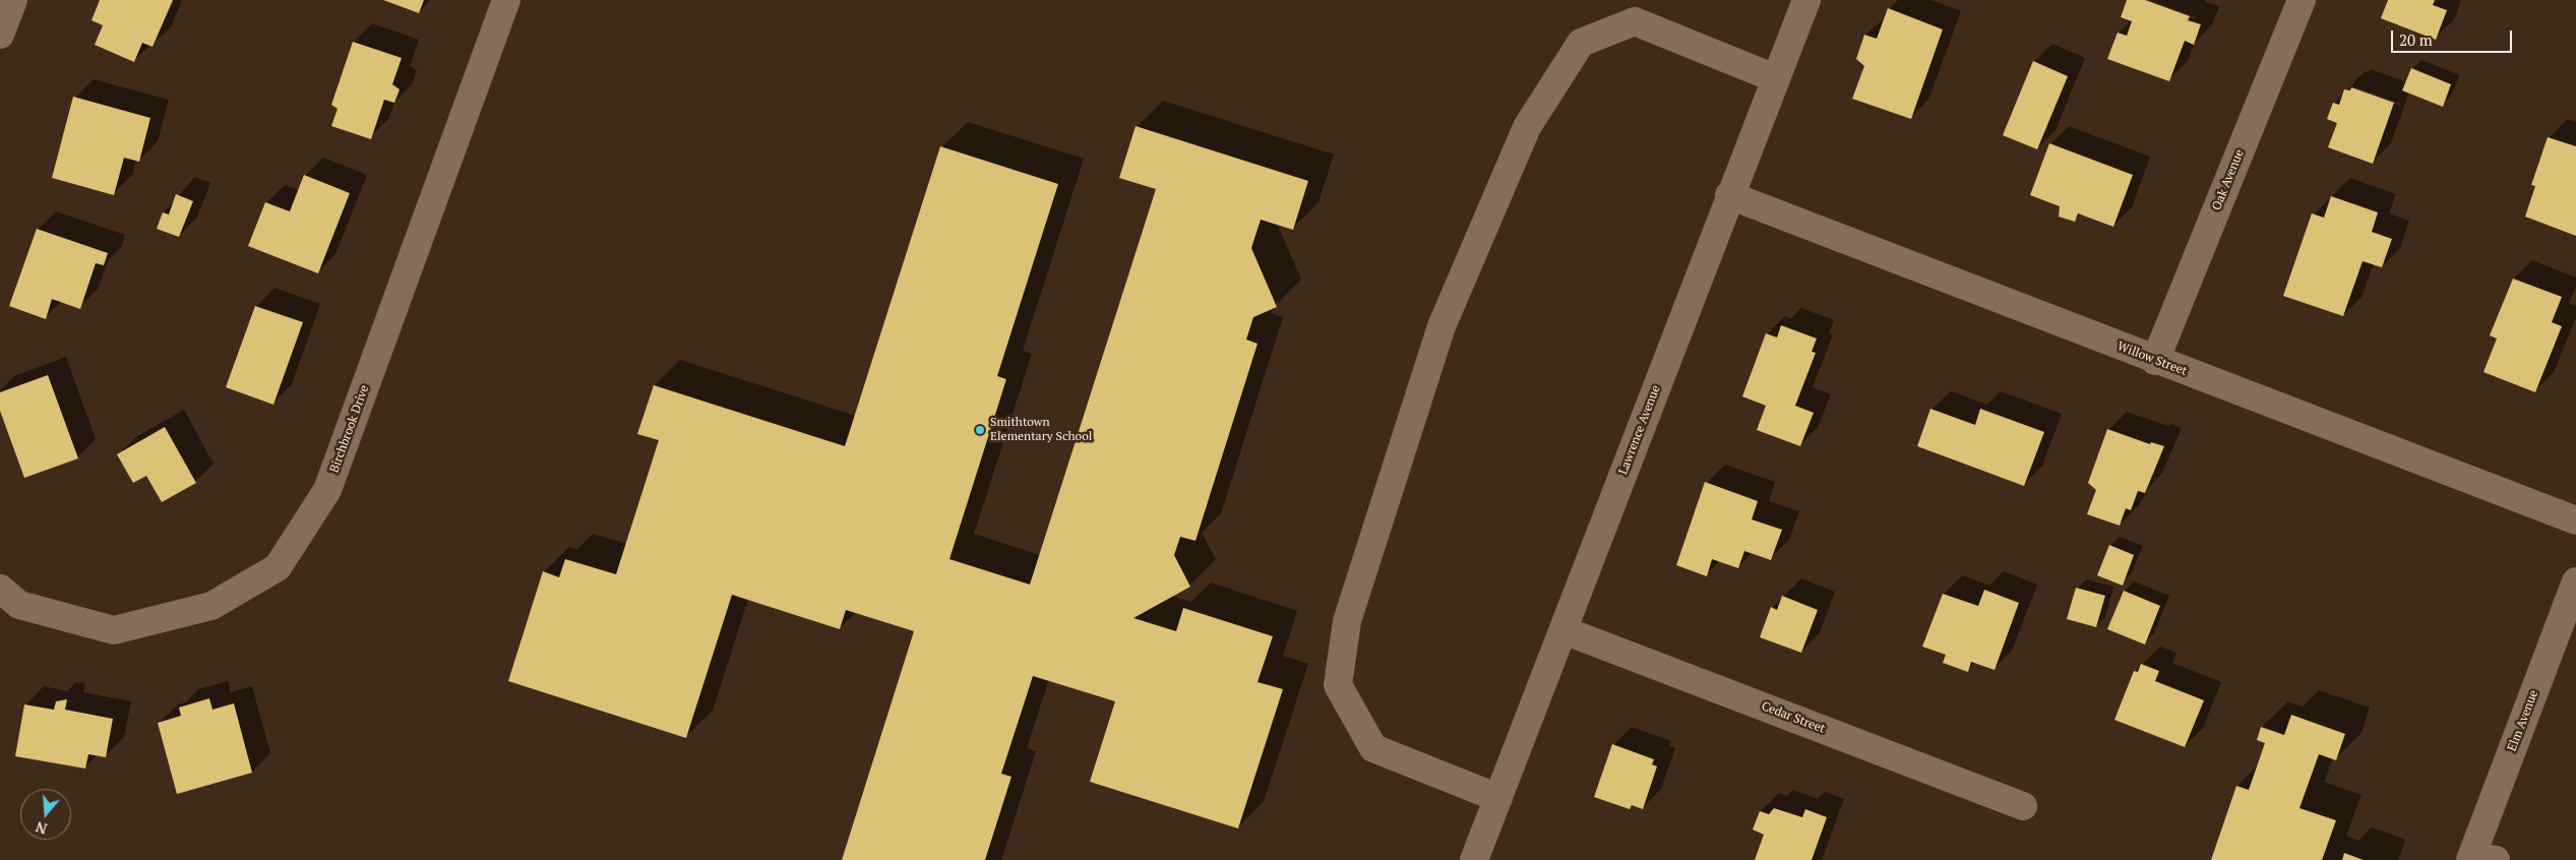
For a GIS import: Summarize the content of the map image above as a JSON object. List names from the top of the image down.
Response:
{
  "streets": {
    "street": [
      "Oak Avenue",
      "Willow Street",
      "Birchbrook Drive",
      "Lawrence Avenue",
      "Cedar Street",
      "Elm Avenue"
    ]
  },
  "crossings": [
    ["Oak Avenue", "Willow Street"],
    ["Willow Street", "Lawrence Avenue"],
    ["Lawrence Avenue", "Cedar Street"]
  ],
  "places": ["Smithtown Elementary School"],
  "scale_bar": "20 m",
  "north": "bottom"
}
